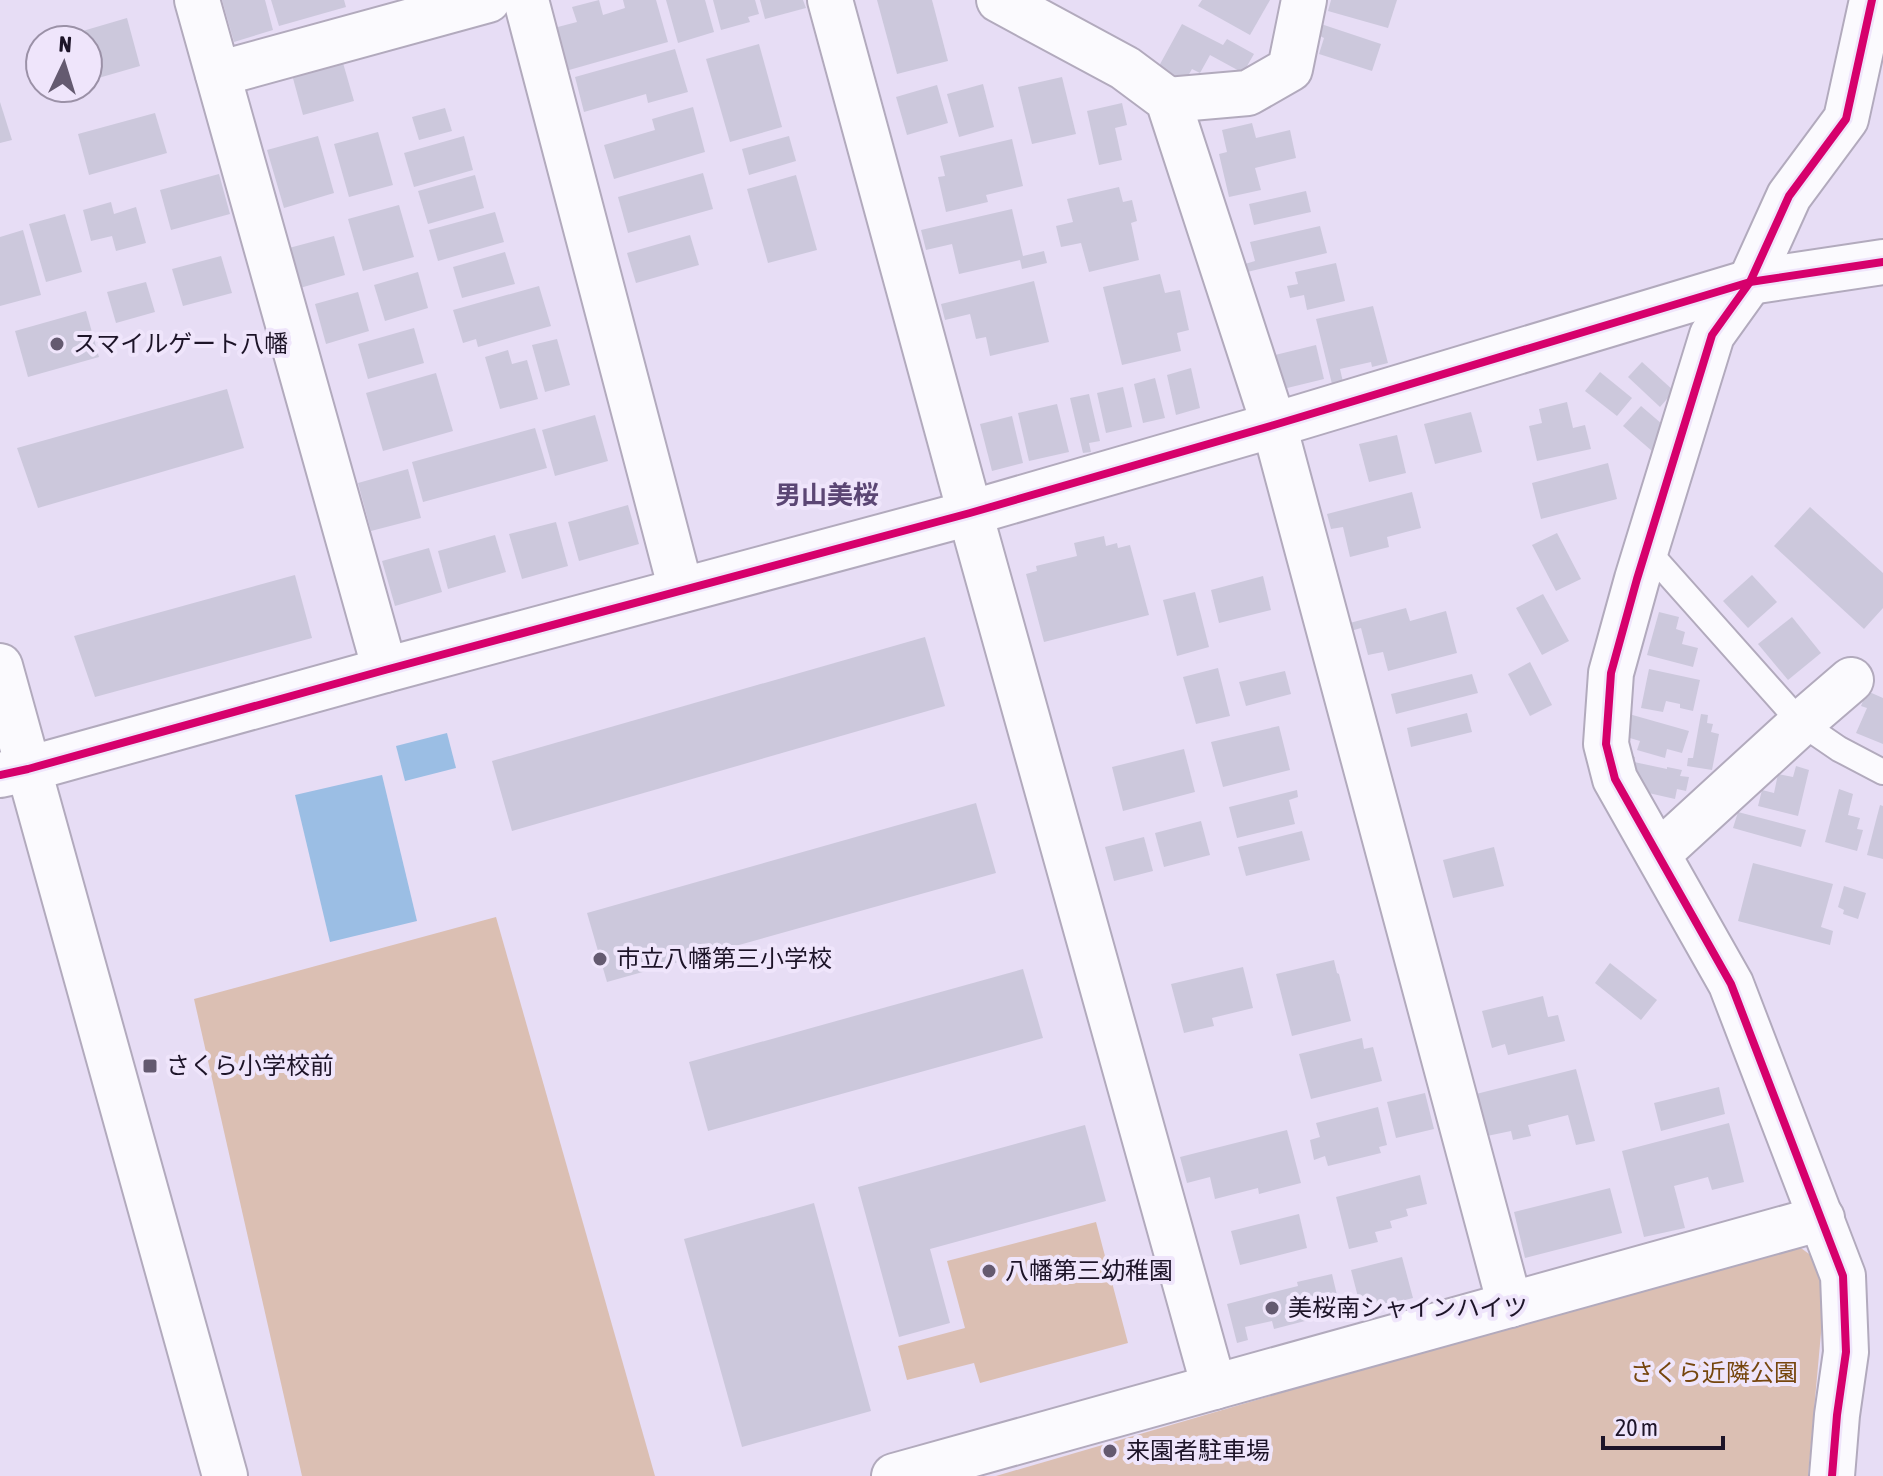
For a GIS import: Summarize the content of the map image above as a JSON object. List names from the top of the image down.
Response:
{
  "districts": ["男山美桜"],
  "parks": ["さくら近隣公園"],
  "places": {
    "other": [
      "スマイルゲート八幡",
      "市立八幡第三小学校",
      "八幡第三幼稚園",
      "美桜南シャインハイツ",
      "来園者駐車場"
    ],
    "transit": ["さくら小学校前"]
  },
  "scale_bar": "20 m",
  "north": "top"
}
